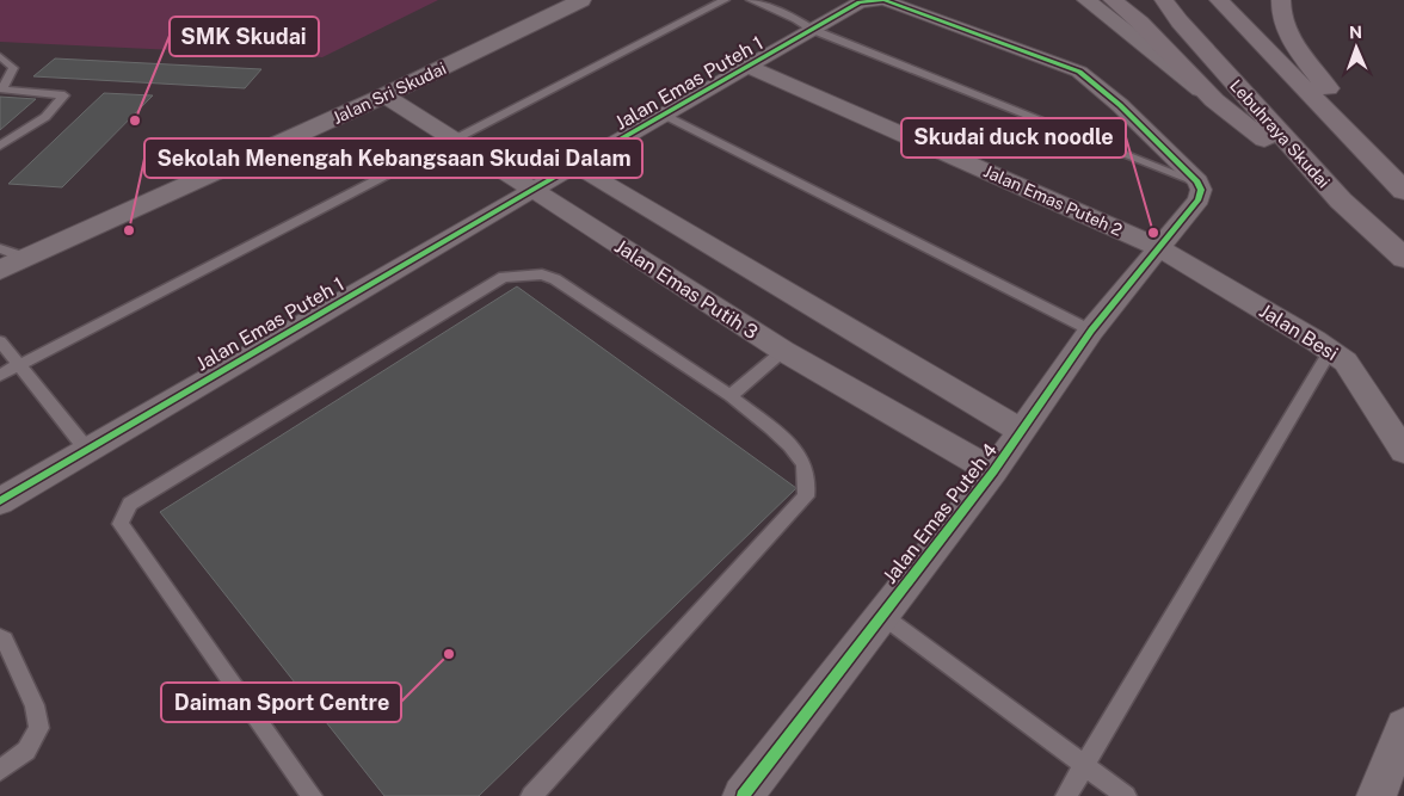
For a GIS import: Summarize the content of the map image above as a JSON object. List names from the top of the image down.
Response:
{
  "streets": {
    "highway": ["Lebuhraya Skudai"],
    "street": [
      "Jalan Emas Puteh 1",
      "Jalan Sri Skudai",
      "Jalan Emas Puteh 2",
      "Jalan Emas Putih 3",
      "Jalan Besi",
      "Jalan Emas Puteh 4"
    ]
  },
  "crossings": [
    ["Jalan Emas Puteh 1", "Jalan Emas Puteh 2"],
    ["Jalan Emas Puteh 1", "Jalan Emas Putih 3"],
    ["Jalan Sri Skudai", "Jalan Emas Putih 3"],
    ["Jalan Emas Puteh 2", "Jalan Besi"],
    ["Jalan Emas Puteh 2", "Jalan Emas Puteh 4"],
    ["Jalan Emas Putih 3", "Jalan Emas Puteh 4"],
    ["Jalan Besi", "Jalan Emas Puteh 4"]
  ],
  "places": [
    "SMK Skudai",
    "Sekolah Menengah Kebangsaan Skudai Dalam",
    "Skudai duck noodle",
    "Daiman Sport Centre"
  ],
  "north": "top"
}
